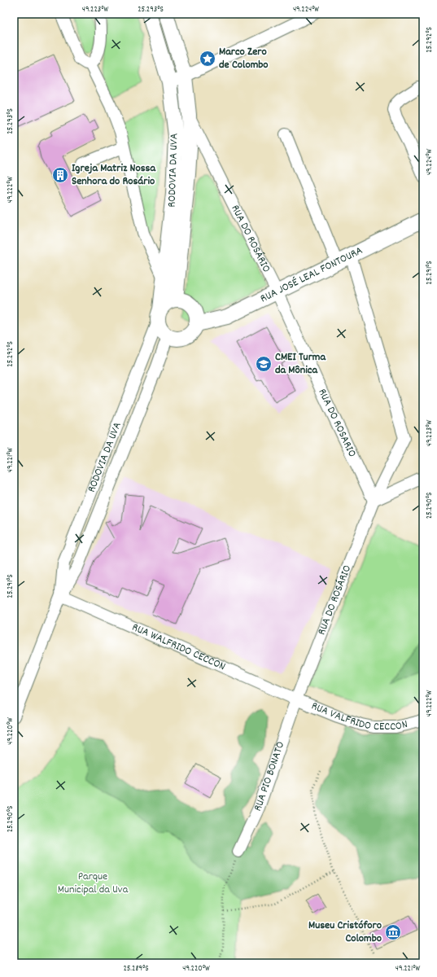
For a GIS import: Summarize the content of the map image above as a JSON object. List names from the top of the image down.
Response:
{
  "streets": {
    "main road": ["RODOVIA DA UVA", "RUA JOSÉ LEAL FONTOURA"],
    "street": [
      "RUA DO ROSÁRIO",
      "RUA DO ROSARIO",
      "RUA WALFRIDO CECCON",
      "RUA VALFRIDO CECCON",
      "RUA PIO BONATO"
    ]
  },
  "crossings": [
    ["RODOVIA DA UVA", "RUA DO ROSÁRIO"],
    ["RODOVIA DA UVA", "RUA JOSÉ LEAL FONTOURA"],
    ["RODOVIA DA UVA", "RUA WALFRIDO CECCON"],
    ["RUA DO ROSÁRIO", "RUA JOSÉ LEAL FONTOURA"],
    ["RUA DO ROSÁRIO", "RUA DO ROSARIO"],
    ["RUA DO ROSÁRIO", "RUA WALFRIDO CECCON"],
    ["RUA DO ROSÁRIO", "RUA VALFRIDO CECCON"],
    ["RUA DO ROSÁRIO", "RUA PIO BONATO"],
    ["RUA JOSÉ LEAL FONTOURA", "RUA DO ROSARIO"],
    ["RUA WALFRIDO CECCON", "RUA VALFRIDO CECCON"],
    ["RUA WALFRIDO CECCON", "RUA PIO BONATO"],
    ["RUA VALFRIDO CECCON", "RUA PIO BONATO"]
  ],
  "parks": ["Parque Municipal da Uva"],
  "places": {
    "place": ["Marco Zero de Colombo"],
    "building": ["Igreja Matriz Nossa Senhora do Rosário"],
    "school or university": ["CMEI Turma da Mônica"],
    "museum": ["Museu Cristóforo Colombo"]
  },
  "coordinates": [
    "49.223°W",
    "25.293°S",
    "49.224°W",
    "25.292°S",
    "49.222°W",
    "25.291°S",
    "49.221°W",
    "25.290°S",
    "49.220°W",
    "25.289°S"
  ]
}
